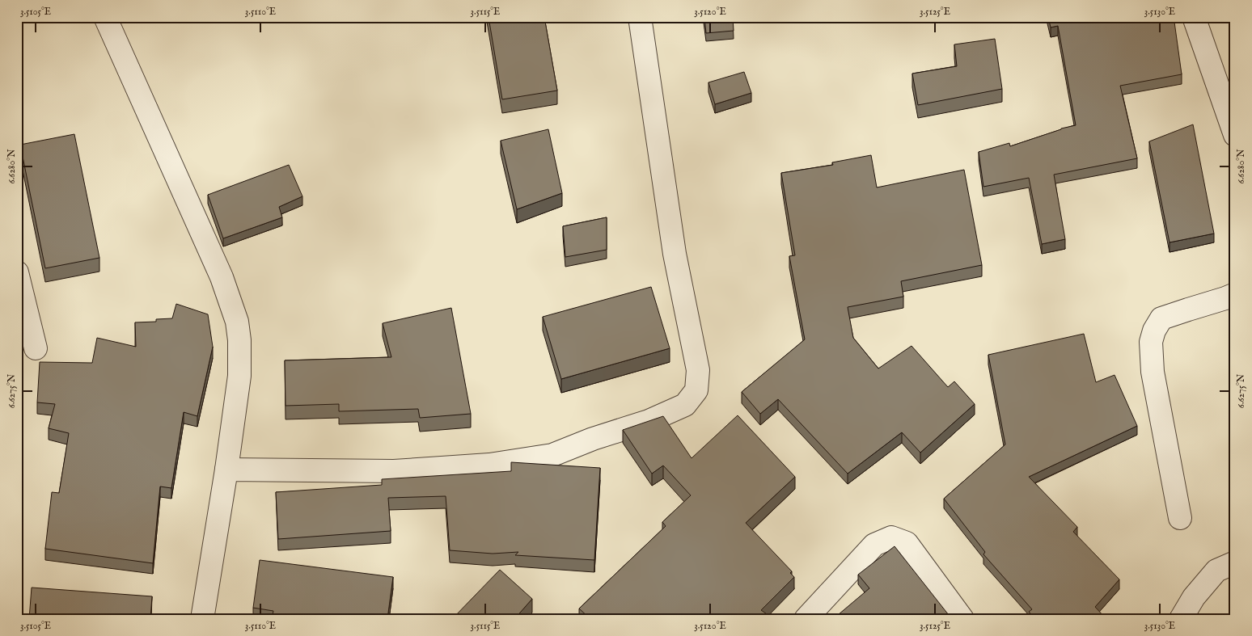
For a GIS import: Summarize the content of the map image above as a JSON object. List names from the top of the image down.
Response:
{
  "coordinates": [
    "3.5105°E",
    "3.5110°E",
    "3.5115°E",
    "3.5120°E",
    "3.5125°E",
    "3.5130°E",
    "6.6280°N",
    "6.6275°N"
  ]
}
